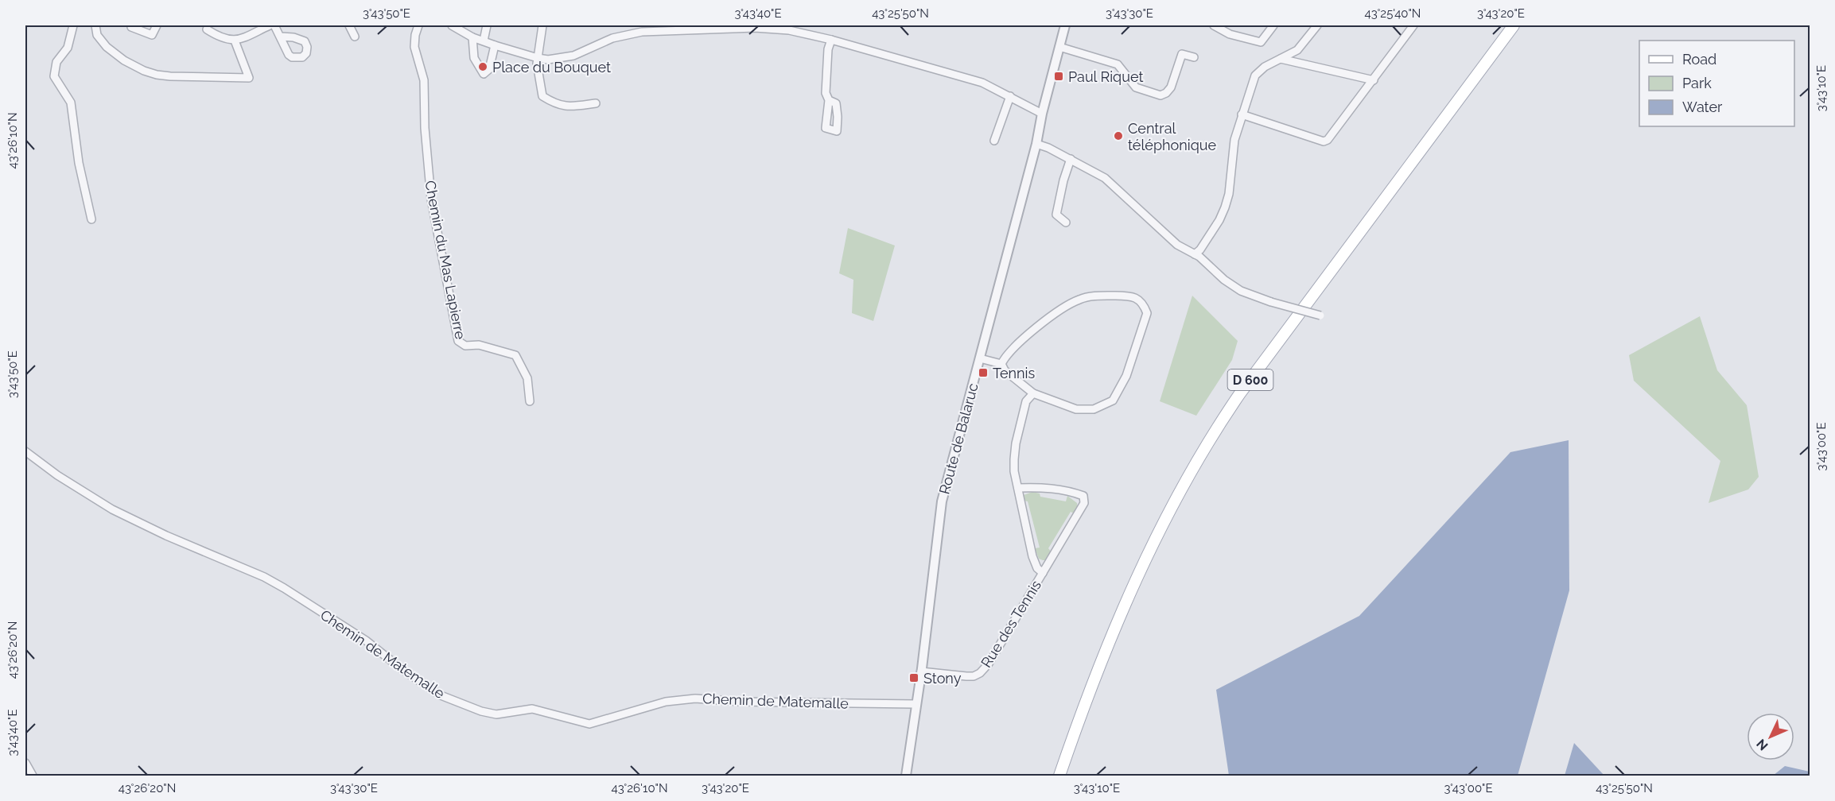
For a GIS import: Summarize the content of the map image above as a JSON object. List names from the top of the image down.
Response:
{
  "streets": {
    "main road": ["D 600"],
    "street": [
      "Chemin du Mas Lapierre",
      "Route de Balaruc",
      "Rue des Tennis",
      "Chemin de Matemalle"
    ]
  },
  "crossings": [
    ["Route de Balaruc", "Rue des Tennis"],
    ["Route de Balaruc", "Chemin de Matemalle"]
  ],
  "places": {
    "other": ["Place du Bouquet", "Central téléphonique"],
    "transit": ["Paul Riquet", "Tennis", "Stony"]
  },
  "legend": ["Road", "Park", "Water"],
  "north": "bottom left",
  "coordinates": [
    "3°43'50\"E",
    "3°43'40\"E",
    "43°25'50\"N",
    "3°43'30\"E",
    "43°25'40\"N",
    "3°43'20\"E",
    "3°43'10\"E",
    "43°26'10\"N",
    "3°43'00\"E",
    "43°26'20\"N"
  ]
}
